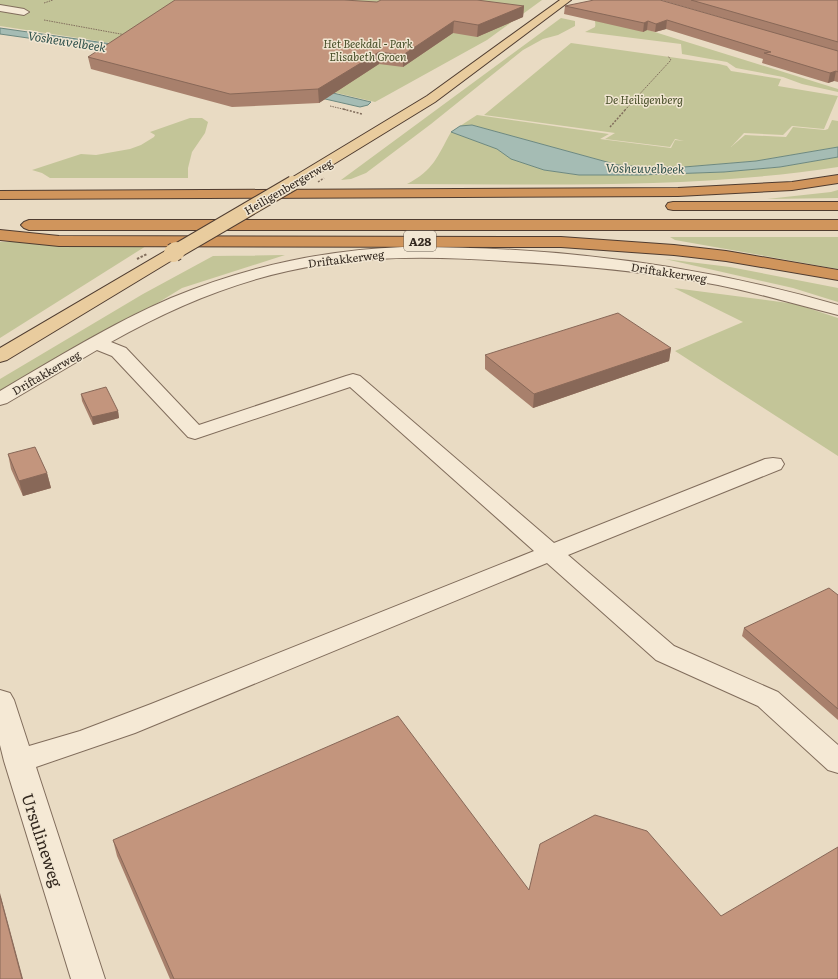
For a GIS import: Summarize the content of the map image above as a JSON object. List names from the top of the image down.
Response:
{
  "streets": {
    "highway": ["A28"],
    "main road": ["Heiligenbergerweg"],
    "street": ["Driftakkerweg", "Ursulineweg"]
  },
  "water": ["Vosheuvelbeek"],
  "parks": ["Het Beekdal - Park Elisabeth Groen", "De Heiligenberg"]
}
